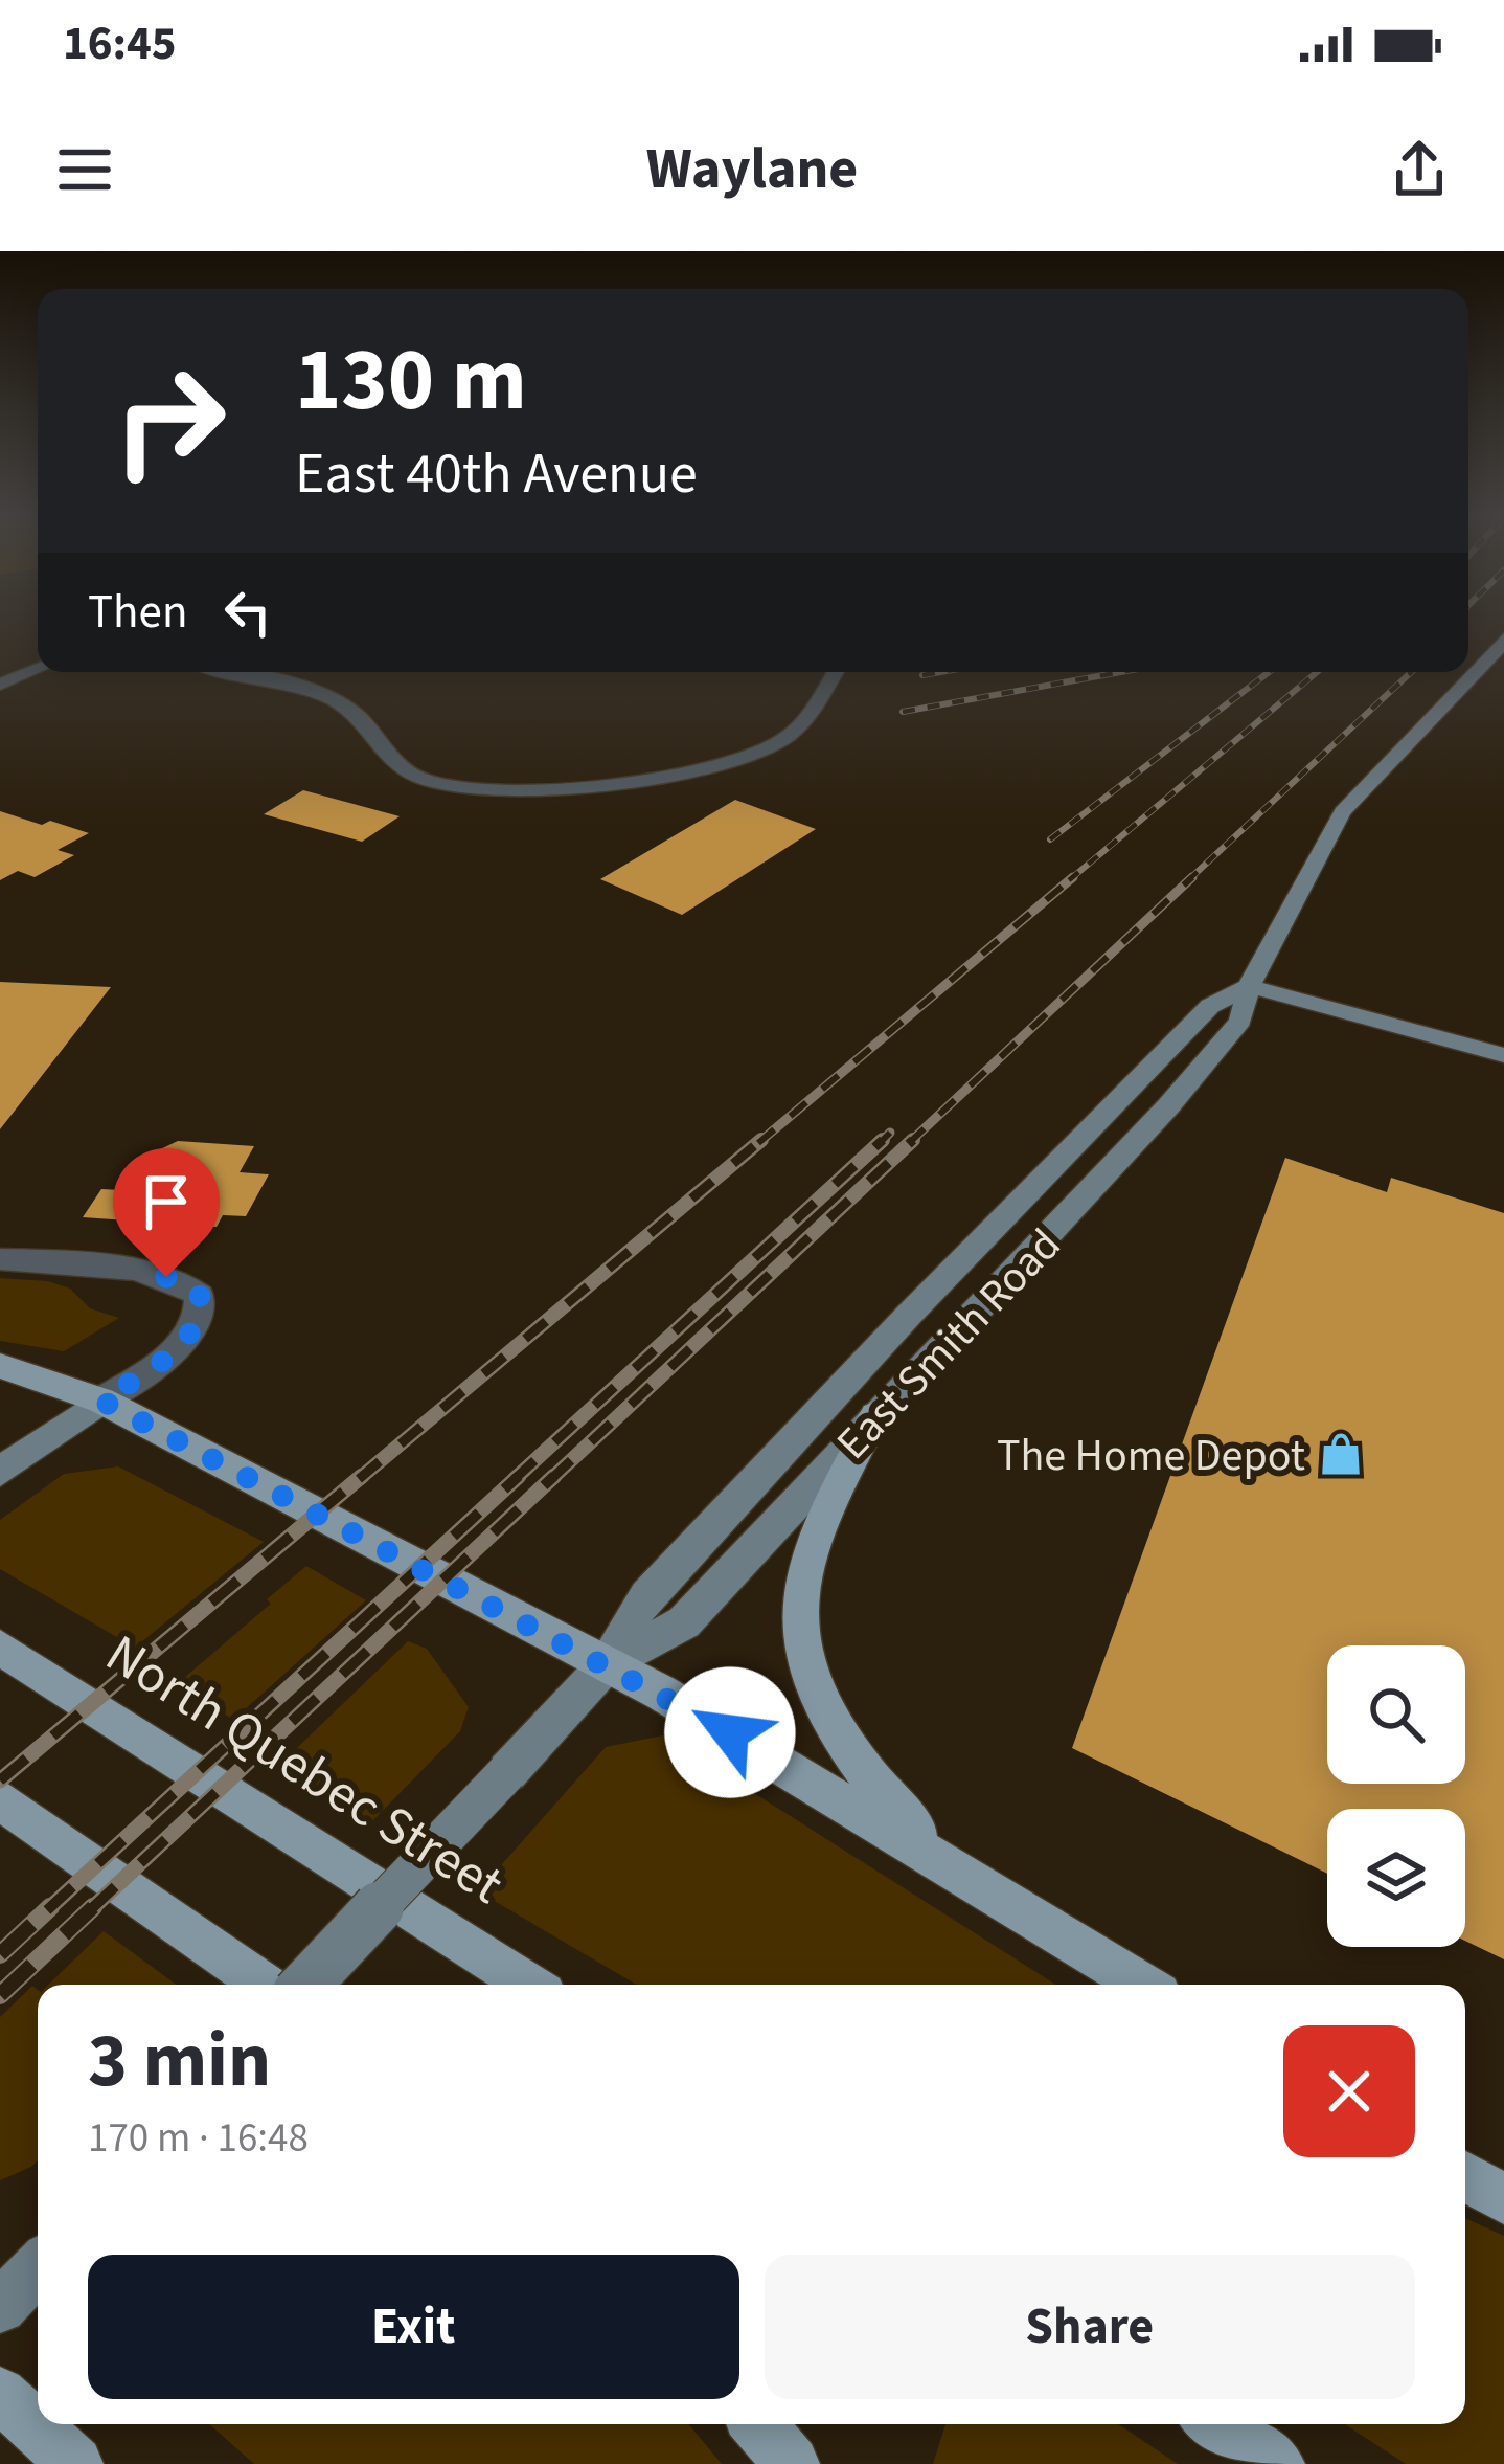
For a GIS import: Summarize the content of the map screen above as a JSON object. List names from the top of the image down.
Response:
{
  "streets": {
    "main road": ["North Quebec Street"],
    "street": ["East Smith Road"]
  },
  "places": {
    "shop": ["The Home Depot"]
  },
  "page": {
    "status": "16:45",
    "header": "Waylane",
    "turn": ["130 m", "East 40th Avenue"],
    "then": "Then",
    "heading": ["3 min", "170 m · 16:48"],
    "buttons": ["Exit", "Share"]
  }
}
